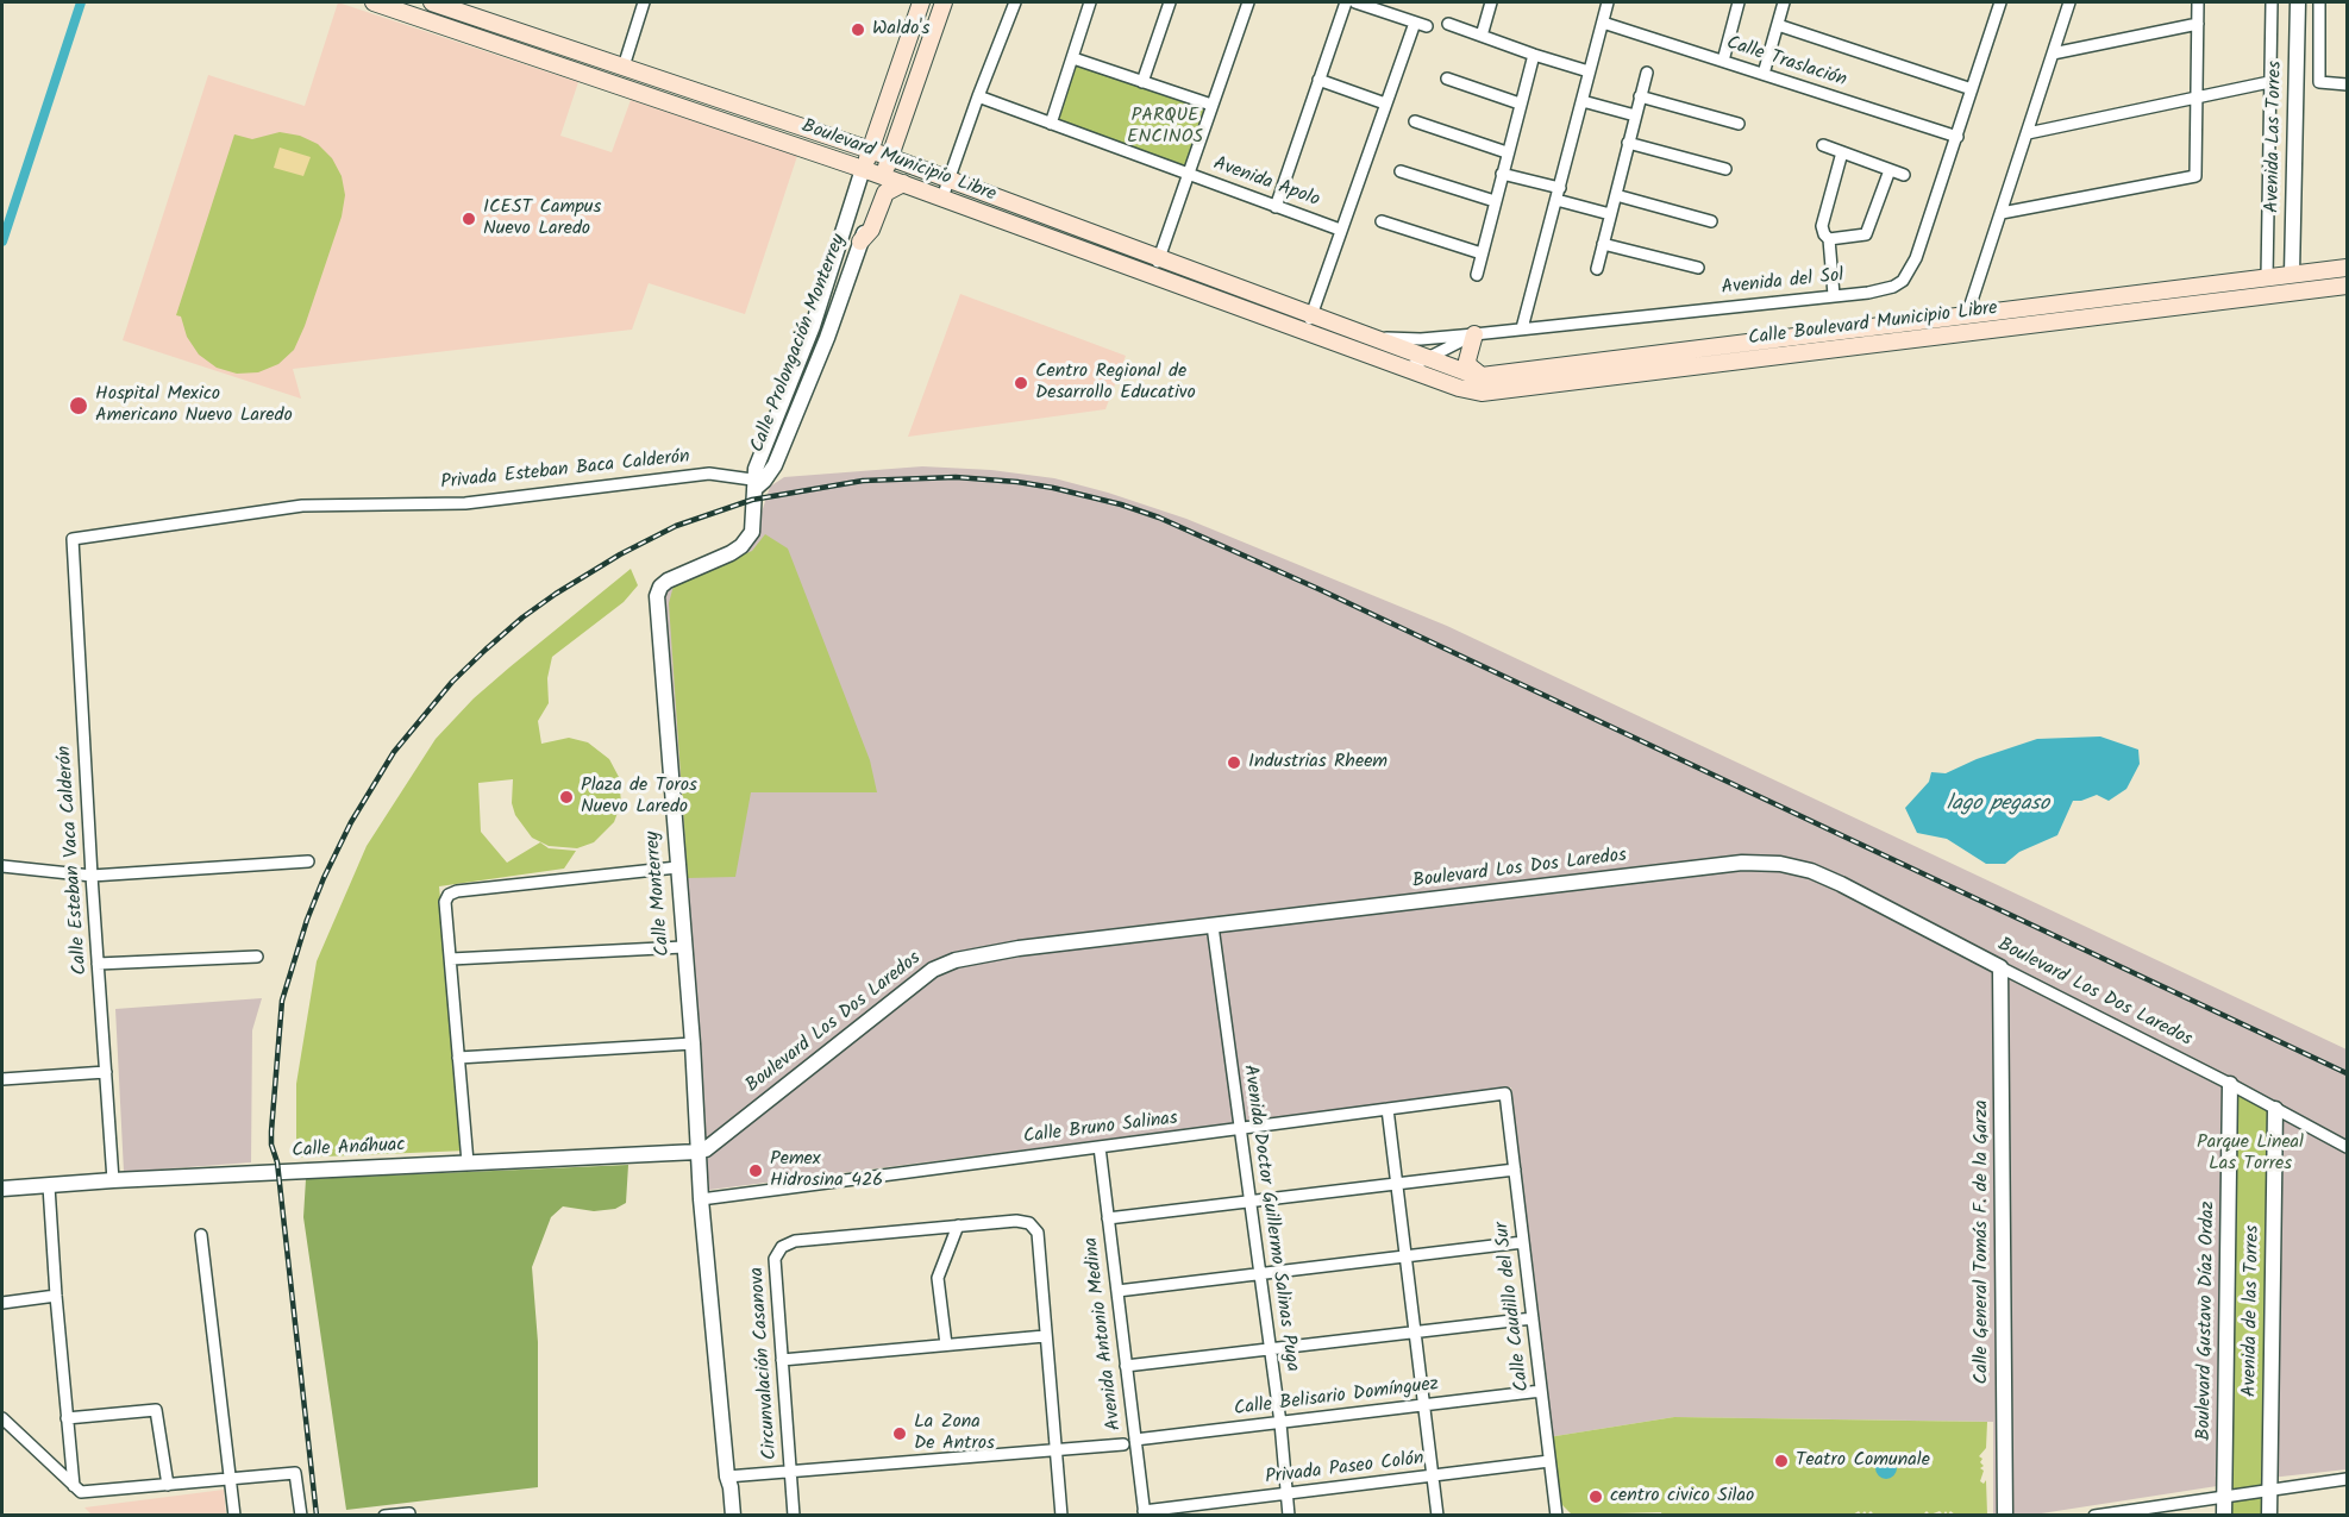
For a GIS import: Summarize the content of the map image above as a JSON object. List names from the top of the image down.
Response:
{
  "streets": {
    "main road": ["Boulevard Municipio Libre", "Calle Boulevard Municipio Libre", "Calle Prolongación Monterrey"],
    "street": [
      "Calle Traslación",
      "Avenida Las Torres",
      "Avenida Apolo",
      "Avenida del Sol",
      "Privada Esteban Baca Calderón",
      "Calle Esteban Vaca Calderón",
      "Boulevard Los Dos Laredos",
      "Calle Monterrey",
      "Calle Bruno Salinas",
      "Calle Anáhuac",
      "Avenida Doctor Guillermo Salinas Puga",
      "Calle General Tomás F. de la Garza",
      "Calle Caudillo del Sur",
      "Avenida de las Torres",
      "Boulevard Gustavo Díaz Ordaz",
      "Avenida Antonio Medina",
      "Circunvalación Casanova",
      "Calle Belisario Domínguez",
      "Privada Paseo Colón"
    ]
  },
  "crossings": [
    ["Calle Traslación", "Avenida del Sol"],
    ["Avenida Las Torres", "Calle Boulevard Municipio Libre"],
    ["Boulevard Municipio Libre", "Avenida del Sol"],
    ["Boulevard Municipio Libre", "Calle Boulevard Municipio Libre"],
    ["Boulevard Municipio Libre", "Calle Prolongación Monterrey"],
    ["Calle Prolongación Monterrey", "Privada Esteban Baca Calderón"],
    ["Calle Prolongación Monterrey", "Calle Monterrey"],
    ["Privada Esteban Baca Calderón", "Calle Esteban Vaca Calderón"],
    ["Privada Esteban Baca Calderón", "Calle Monterrey"],
    ["Calle Esteban Vaca Calderón", "Calle Anáhuac"],
    ["Boulevard Los Dos Laredos", "Calle Monterrey"],
    ["Boulevard Los Dos Laredos", "Calle Anáhuac"],
    ["Boulevard Los Dos Laredos", "Avenida Doctor Guillermo Salinas Puga"],
    ["Boulevard Los Dos Laredos", "Calle General Tomás F. de la Garza"],
    ["Boulevard Los Dos Laredos", "Avenida de las Torres"],
    ["Boulevard Los Dos Laredos", "Boulevard Gustavo Díaz Ordaz"],
    ["Calle Monterrey", "Calle Bruno Salinas"],
    ["Calle Monterrey", "Calle Anáhuac"],
    ["Calle Bruno Salinas", "Avenida Doctor Guillermo Salinas Puga"],
    ["Calle Bruno Salinas", "Calle Caudillo del Sur"],
    ["Calle Bruno Salinas", "Avenida Antonio Medina"],
    ["Avenida Doctor Guillermo Salinas Puga", "Calle Belisario Domínguez"],
    ["Avenida Doctor Guillermo Salinas Puga", "Privada Paseo Colón"],
    ["Calle Caudillo del Sur", "Calle Belisario Domínguez"],
    ["Calle Caudillo del Sur", "Privada Paseo Colón"],
    ["Avenida Antonio Medina", "Calle Belisario Domínguez"],
    ["Avenida Antonio Medina", "Privada Paseo Colón"]
  ],
  "water": ["lago pegaso"],
  "parks": ["PARQUE ENCINOS", "Parque Lineal Las Torres"],
  "places": [
    "Waldo's",
    "ICEST Campus Nuevo Laredo",
    "Centro Regional de Desarrollo Educativo",
    "Hospital Mexico Americano Nuevo Laredo",
    "Industrias Rheem",
    "Plaza de Toros Nuevo Laredo",
    "Pemex Hidrosina 426",
    "La Zona De Antros",
    "Teatro Comunale",
    "centro civico Silao"
  ]
}
